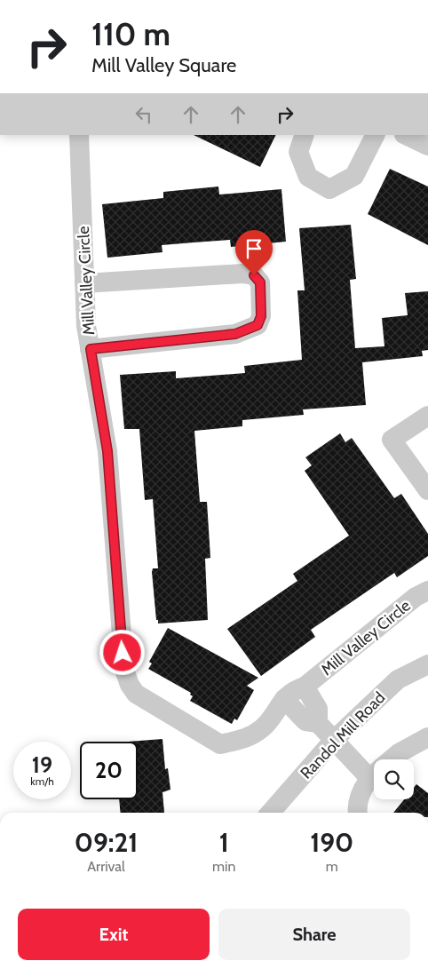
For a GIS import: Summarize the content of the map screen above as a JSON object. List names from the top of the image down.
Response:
{
  "streets": {
    "street": ["Mill Valley Circle", "Randol Mill Road"]
  },
  "page": {
    "turn": ["110 m", "Mill Valley Square"],
    "speed": "19 km/h",
    "limit": "20",
    "eta": [
      "09:21",
      "Arrival",
      "1",
      "min",
      "190",
      "m"
    ],
    "buttons": ["Exit", "Share"]
  }
}
